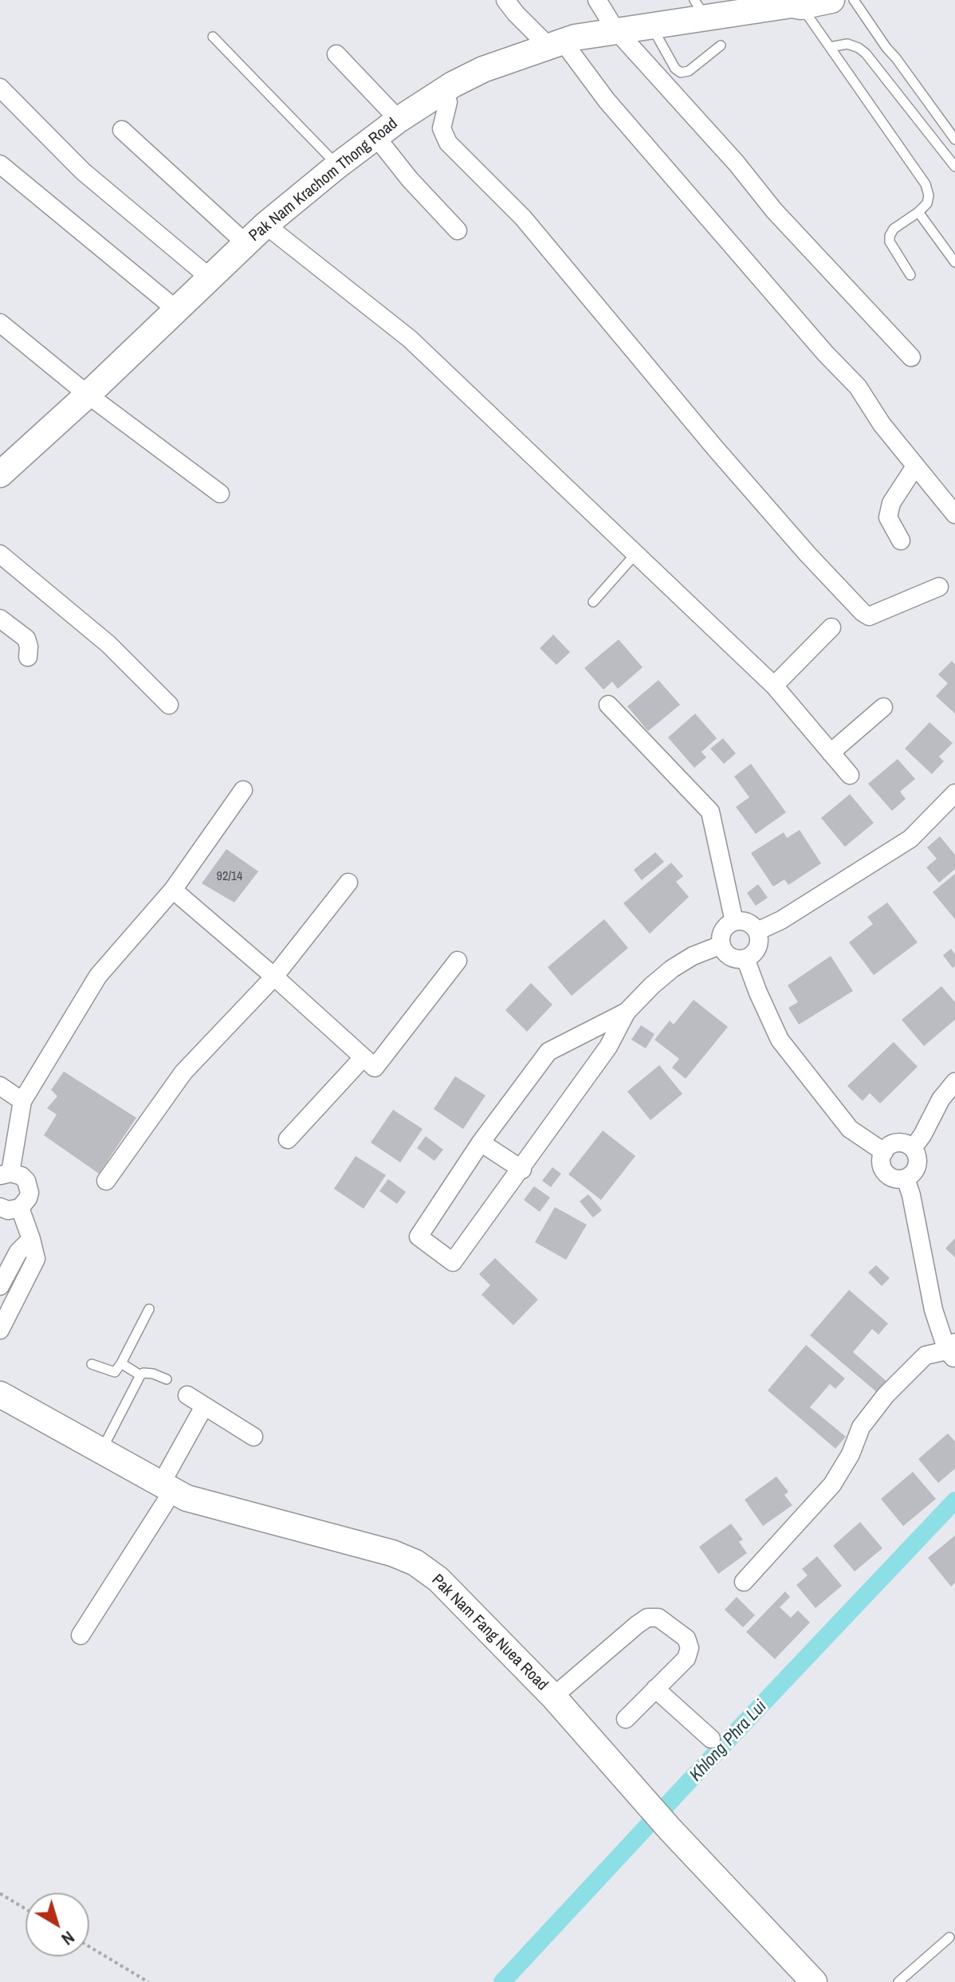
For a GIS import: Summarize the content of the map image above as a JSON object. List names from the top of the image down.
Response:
{
  "streets": {
    "street": ["Pak Nam Krachom Thong Road", "Pak Nam Fang Nuea Road"]
  },
  "water": ["Khlong Phra Lui"],
  "house_numbers": ["92/14"],
  "north": "bottom right"
}
